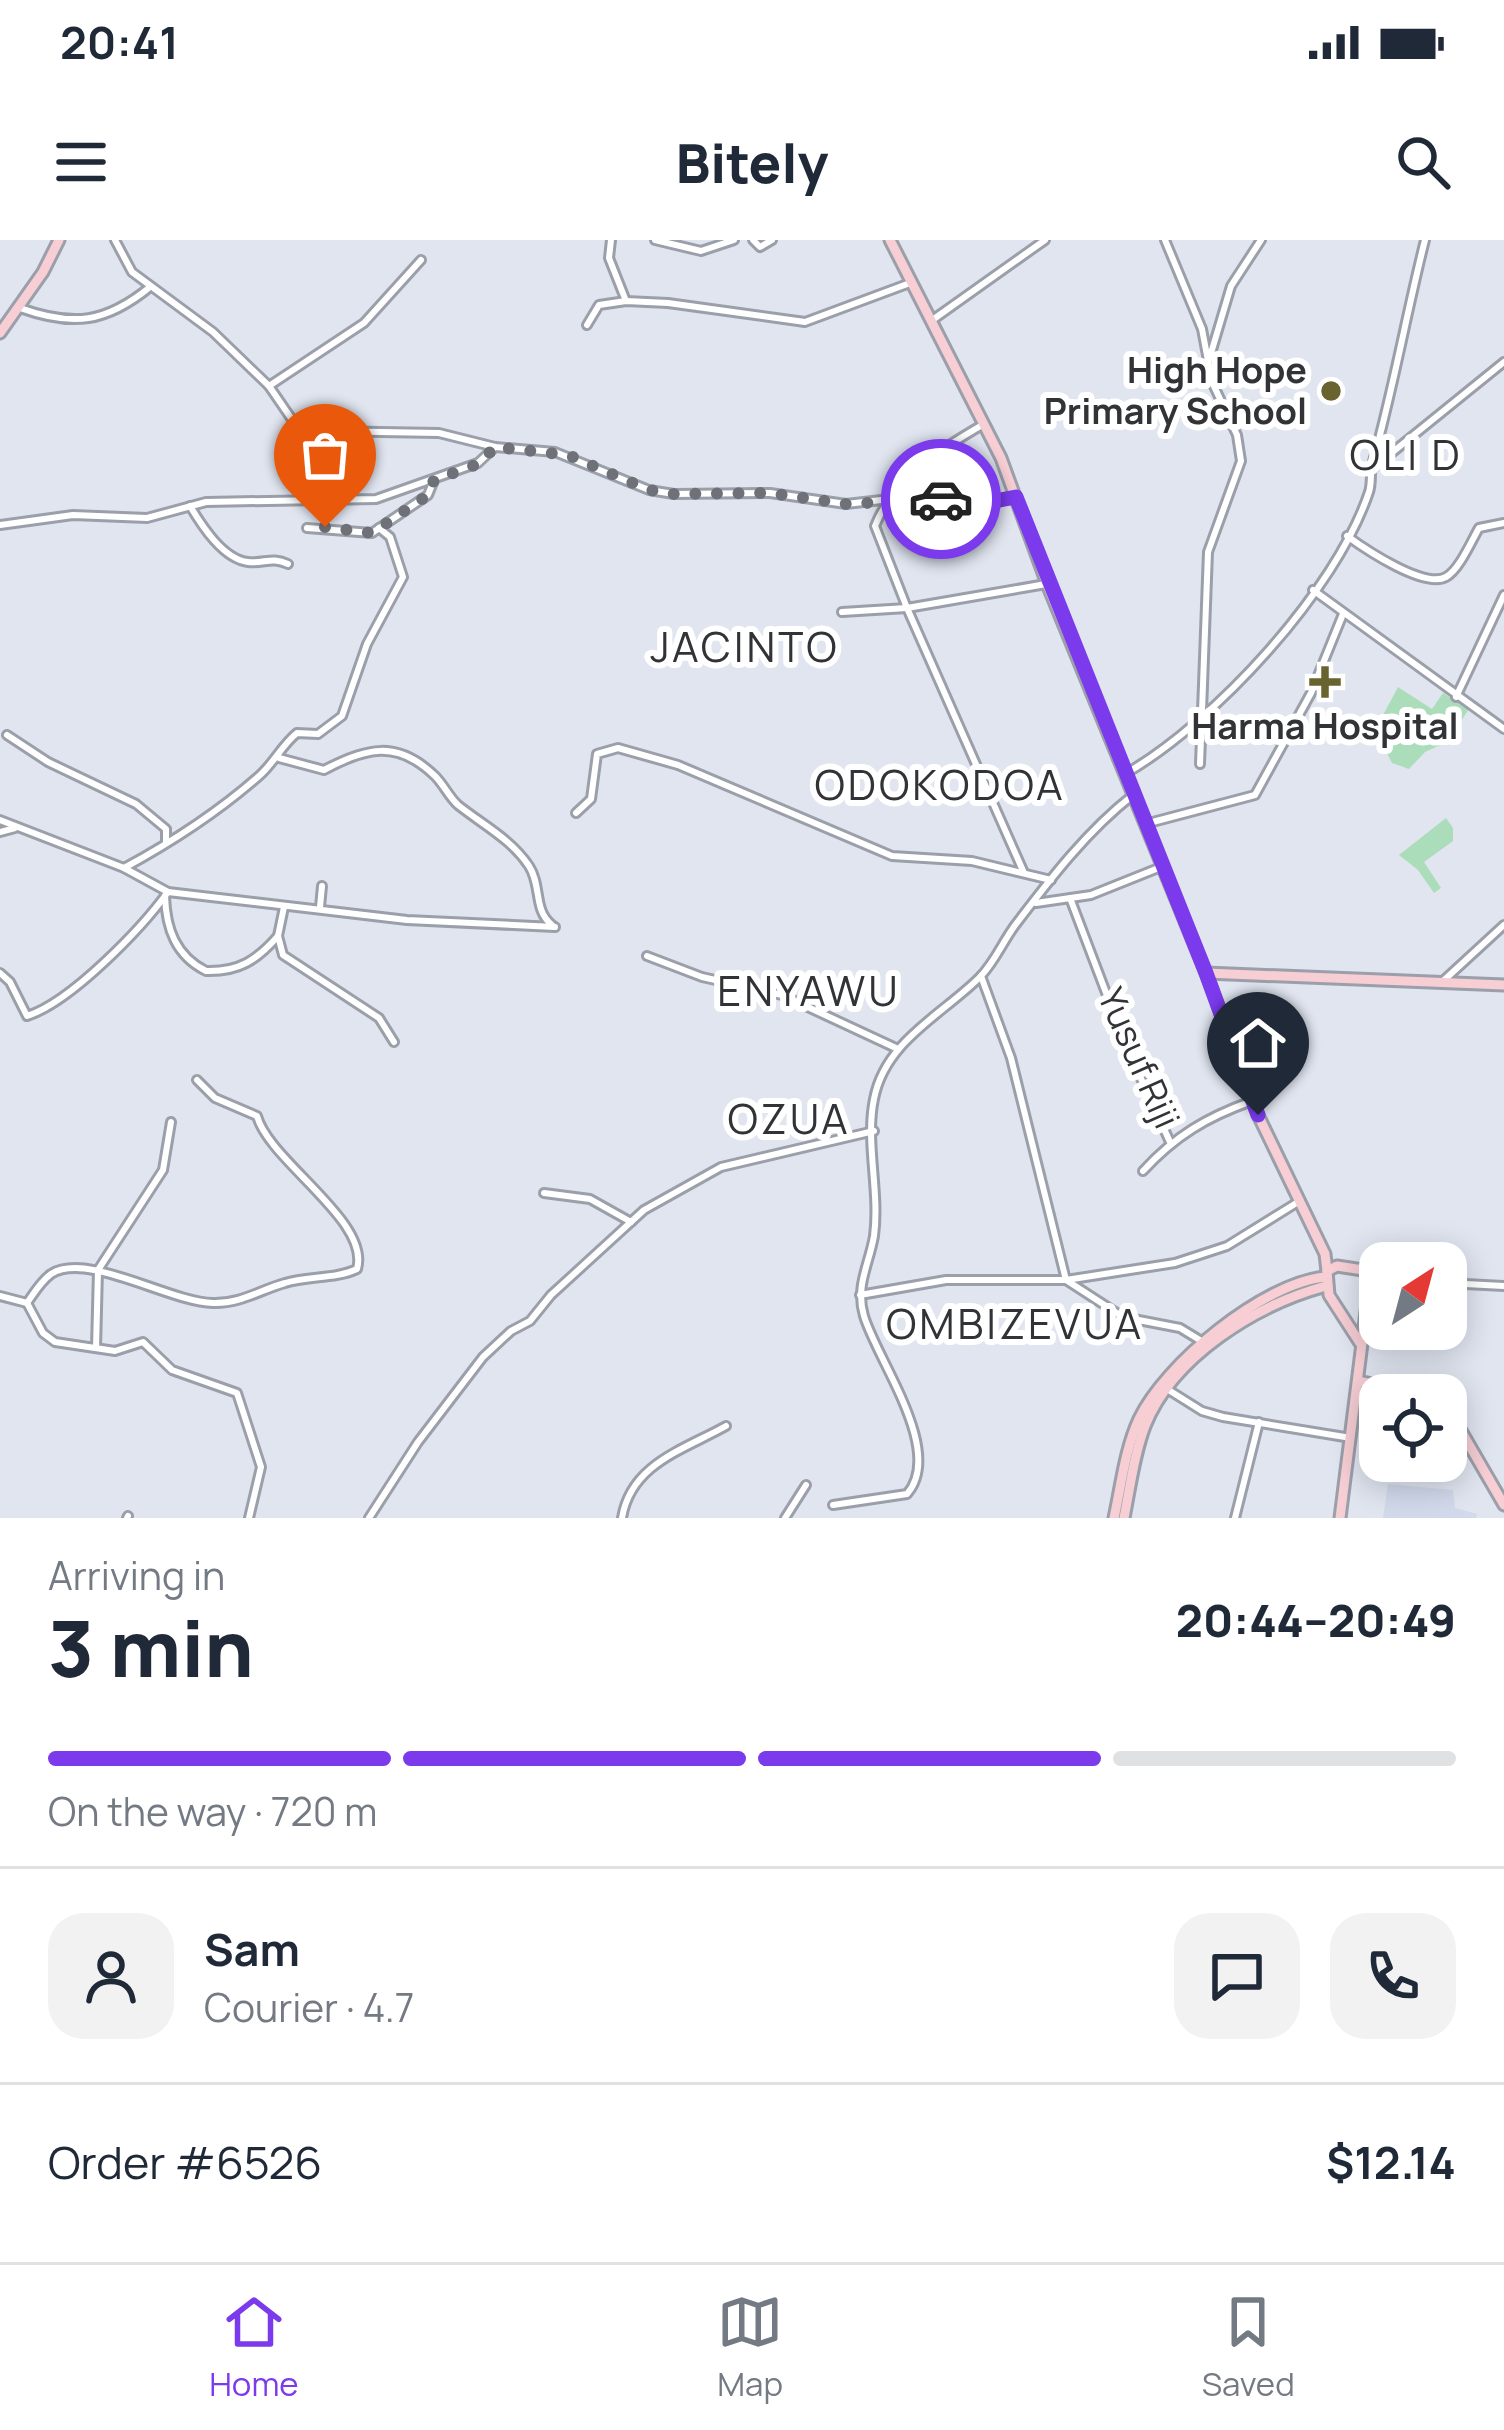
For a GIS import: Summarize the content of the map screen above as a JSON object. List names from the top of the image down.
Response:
{
  "streets": {
    "street": ["Yusuf Riji"]
  },
  "districts": [
    "OLI D",
    "JACINTO",
    "ODOKODOA",
    "ENYAWU",
    "OZUA",
    "OMBIZEVUA"
  ],
  "places": {
    "other": ["High Hope Primary School"],
    "health": ["Harma Hospital"]
  },
  "north": "top right",
  "page": {
    "status": "20:41",
    "header": "Bitely",
    "heading": ["3 min", "Arriving in", "20:44–20:49"],
    "panel": [
      "Sam",
      "Courier · 4.7",
      "Order #6526",
      "$12.14"
    ],
    "bar": "On the way · 720 m",
    "tabs": ["Home", "Map", "Saved"]
  }
}
